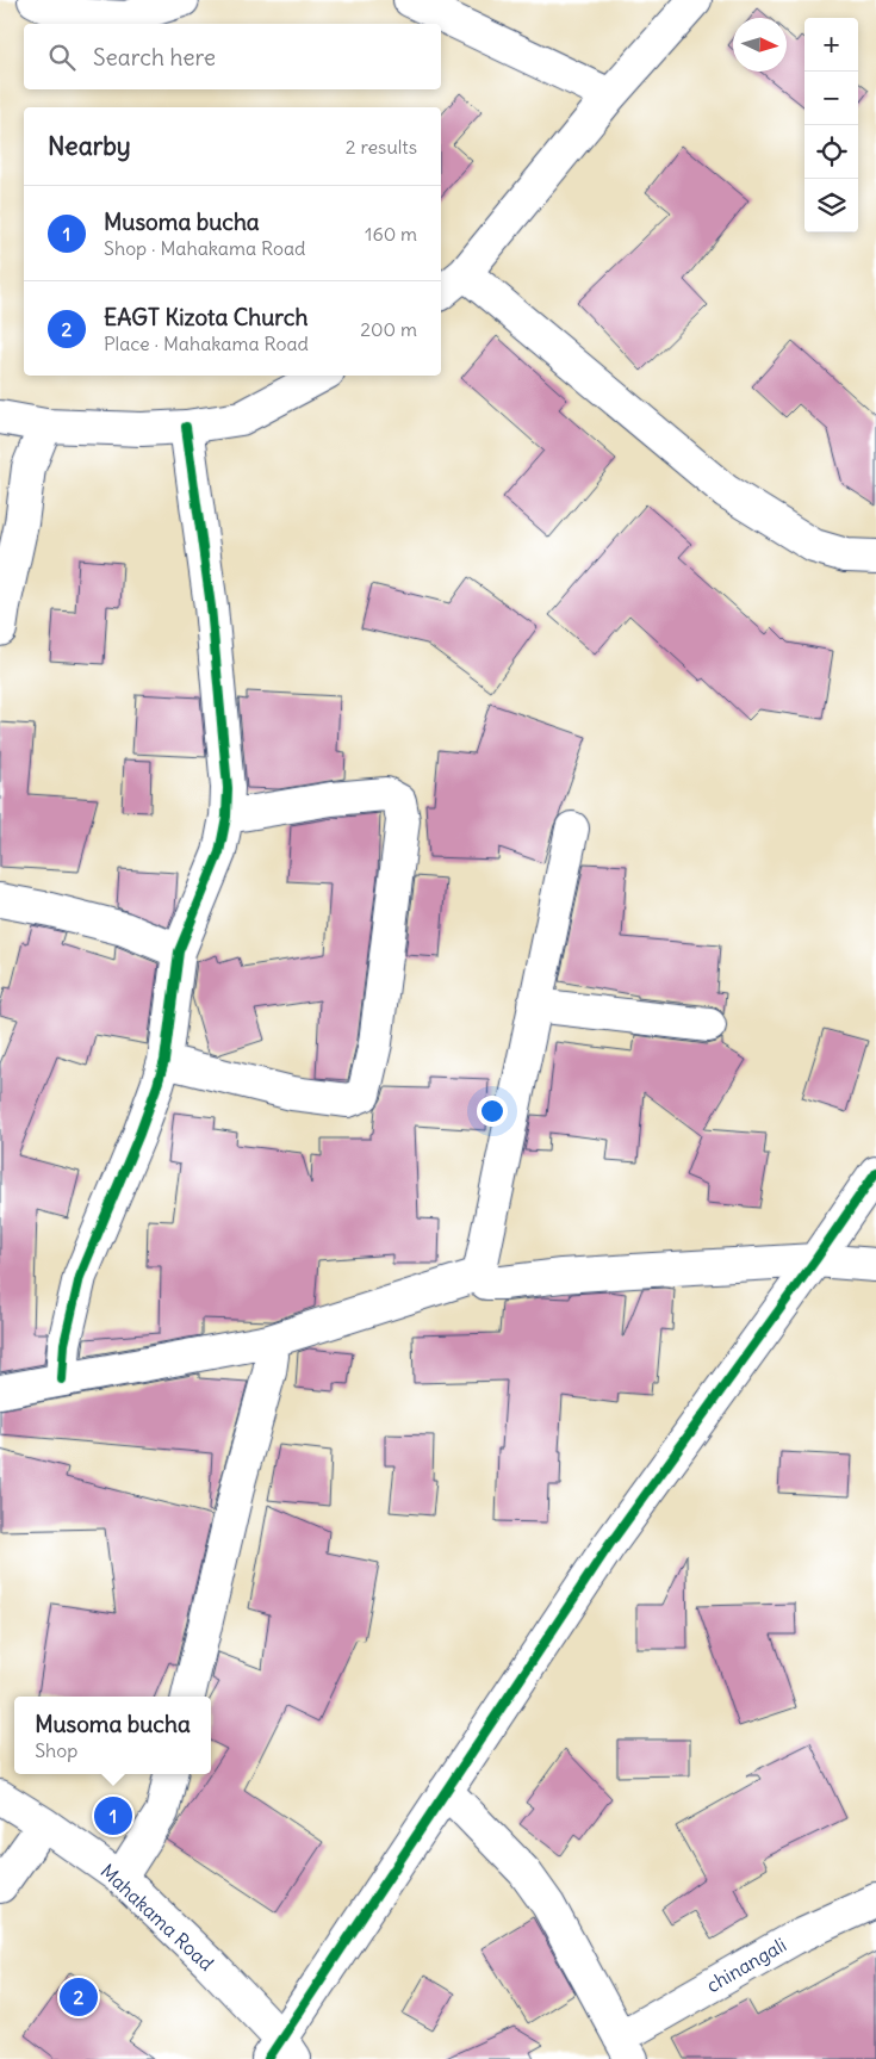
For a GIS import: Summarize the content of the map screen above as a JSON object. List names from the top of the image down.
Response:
{
  "streets": {
    "street": ["Mahakama Road", "chinangali"]
  },
  "north": "right",
  "page": {
    "map_buttons": ["+", "−"],
    "search": "Search here",
    "heading": ["Nearby", "2 results"],
    "list": [
      {
        "mark": "1",
        "name": "Musoma bucha",
        "note": "Shop · Mahakama Road",
        "value": "160 m"
      },
      {
        "mark": "2",
        "name": "EAGT Kizota Church",
        "note": "Place · Mahakama Road",
        "value": "200 m"
      }
    ],
    "popup": ["Musoma bucha", "Shop"],
    "pins": ["1", "2"]
  }
}
